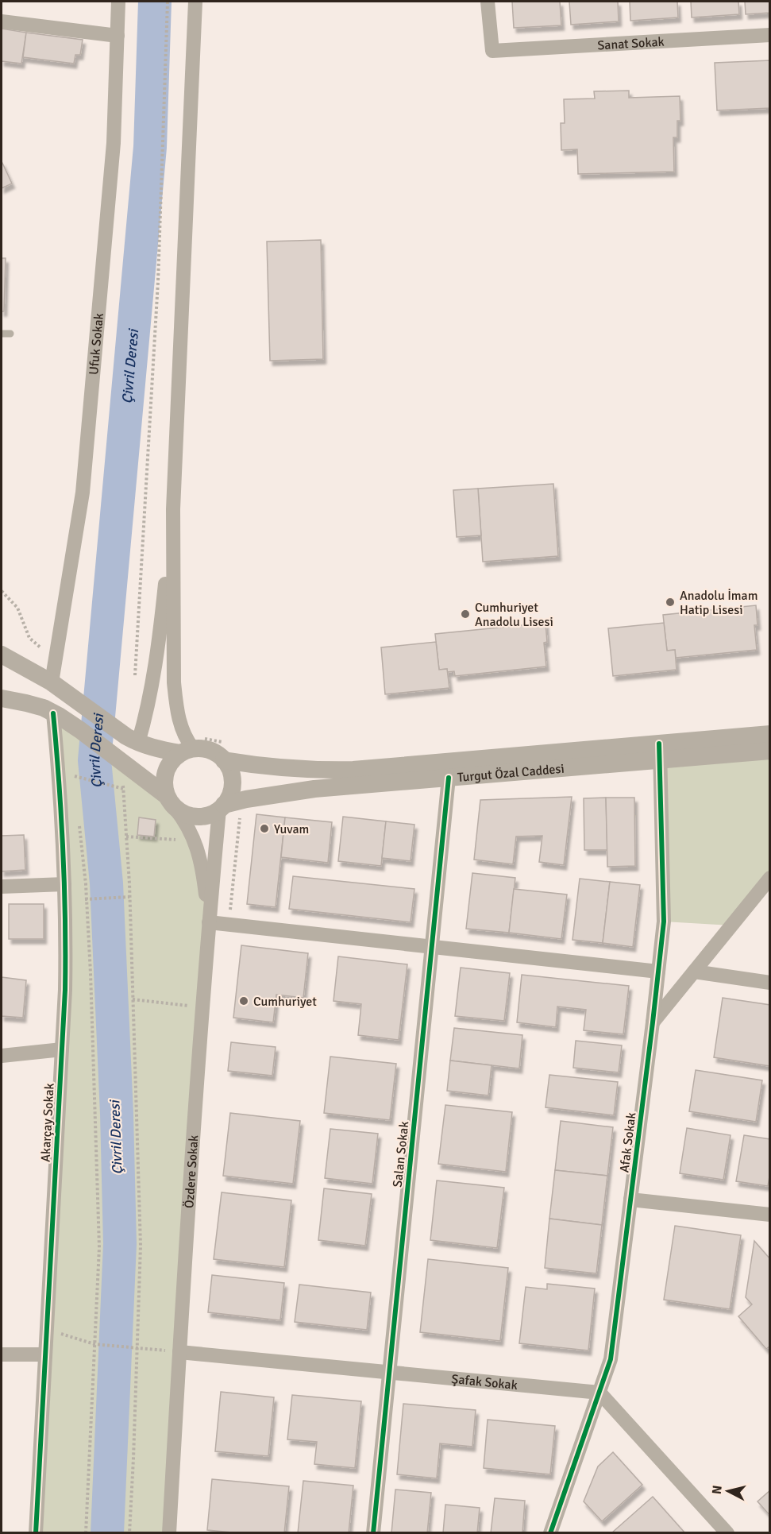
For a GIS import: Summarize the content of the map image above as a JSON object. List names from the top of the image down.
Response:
{
  "streets": {
    "street": [
      "Sanat Sokak",
      "Ufuk Sokak",
      "Turgut Özal Caddesi",
      "Akarçay Sokak",
      "Afak Sokak",
      "Salan Sokak",
      "Özdere Sokak",
      "Şafak Sokak"
    ]
  },
  "crossings": [
    ["Turgut Özal Caddesi", "Afak Sokak"],
    ["Turgut Özal Caddesi", "Salan Sokak"],
    ["Turgut Özal Caddesi", "Özdere Sokak"],
    ["Afak Sokak", "Şafak Sokak"],
    ["Salan Sokak", "Şafak Sokak"],
    ["Özdere Sokak", "Şafak Sokak"]
  ],
  "water": ["Çivril Deresi"],
  "places": [
    "Anadolu İmam Hatip Lisesi",
    "Cumhuriyet Anadolu Lisesi",
    "Yuvam",
    "Cumhuriyet"
  ],
  "north": "left"
}
